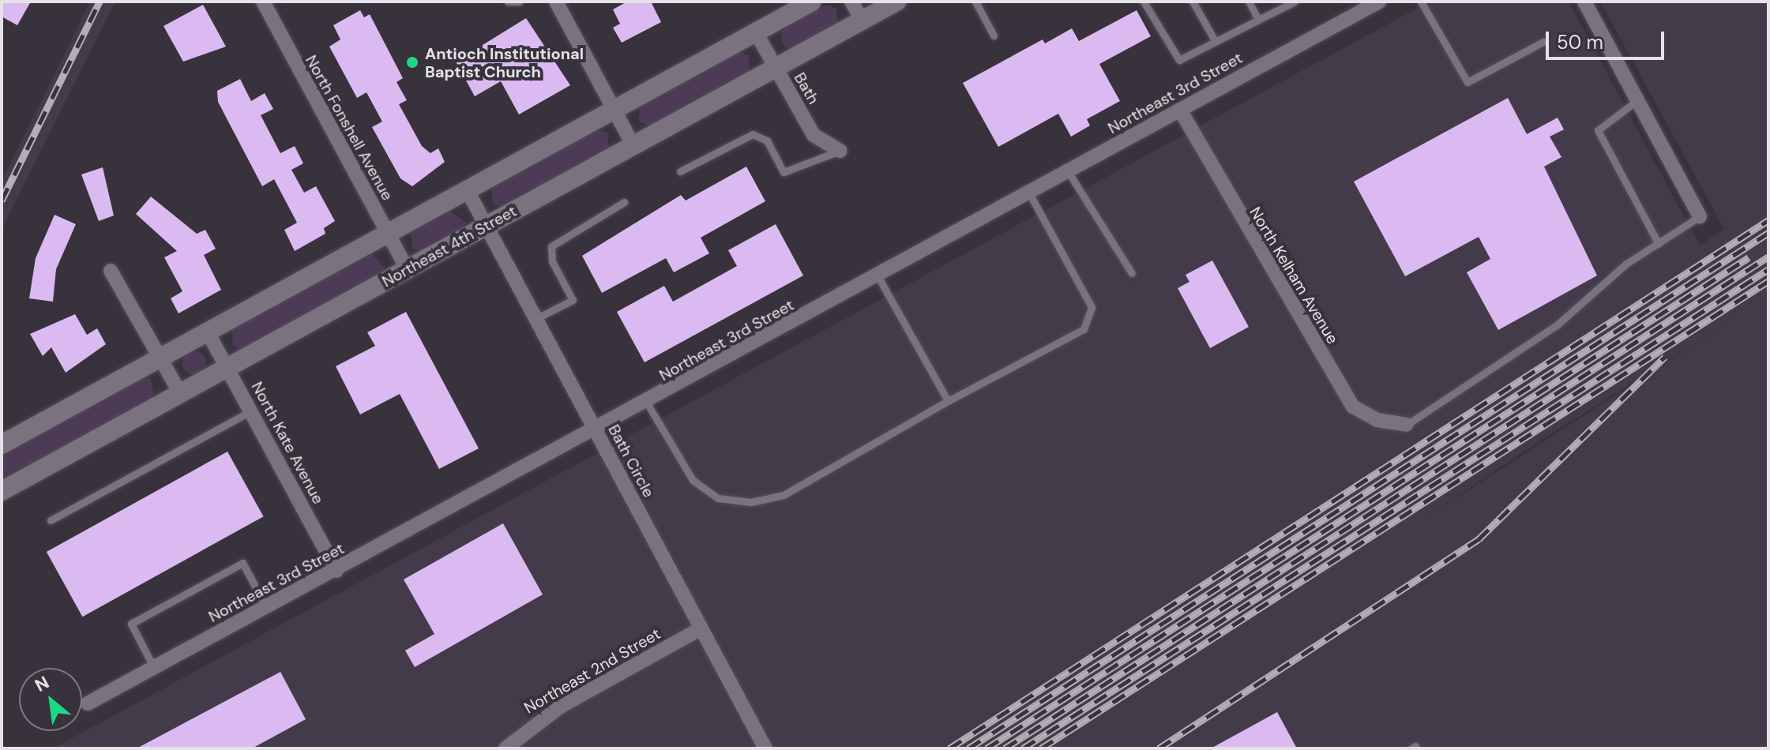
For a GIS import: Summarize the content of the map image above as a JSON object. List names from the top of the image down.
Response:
{
  "streets": {
    "main road": ["Northeast 4th Street"],
    "street": [
      "Bath",
      "Northeast 3rd Street",
      "North Fonshell Avenue",
      "North Kelham Avenue",
      "North Kate Avenue",
      "Bath Circle",
      "Northeast 2nd Street"
    ]
  },
  "crossings": [
    ["Bath", "Northeast 4th Street"],
    ["Northeast 3rd Street", "North Kelham Avenue"],
    ["Northeast 3rd Street", "North Kate Avenue"],
    ["Northeast 3rd Street", "Bath Circle"],
    ["North Fonshell Avenue", "Northeast 4th Street"],
    ["Northeast 4th Street", "North Kate Avenue"],
    ["Northeast 4th Street", "Bath Circle"],
    ["Bath Circle", "Northeast 2nd Street"]
  ],
  "places": ["Antioch Institutional Baptist Church"],
  "scale_bar": "50 m",
  "north": "top left"
}
